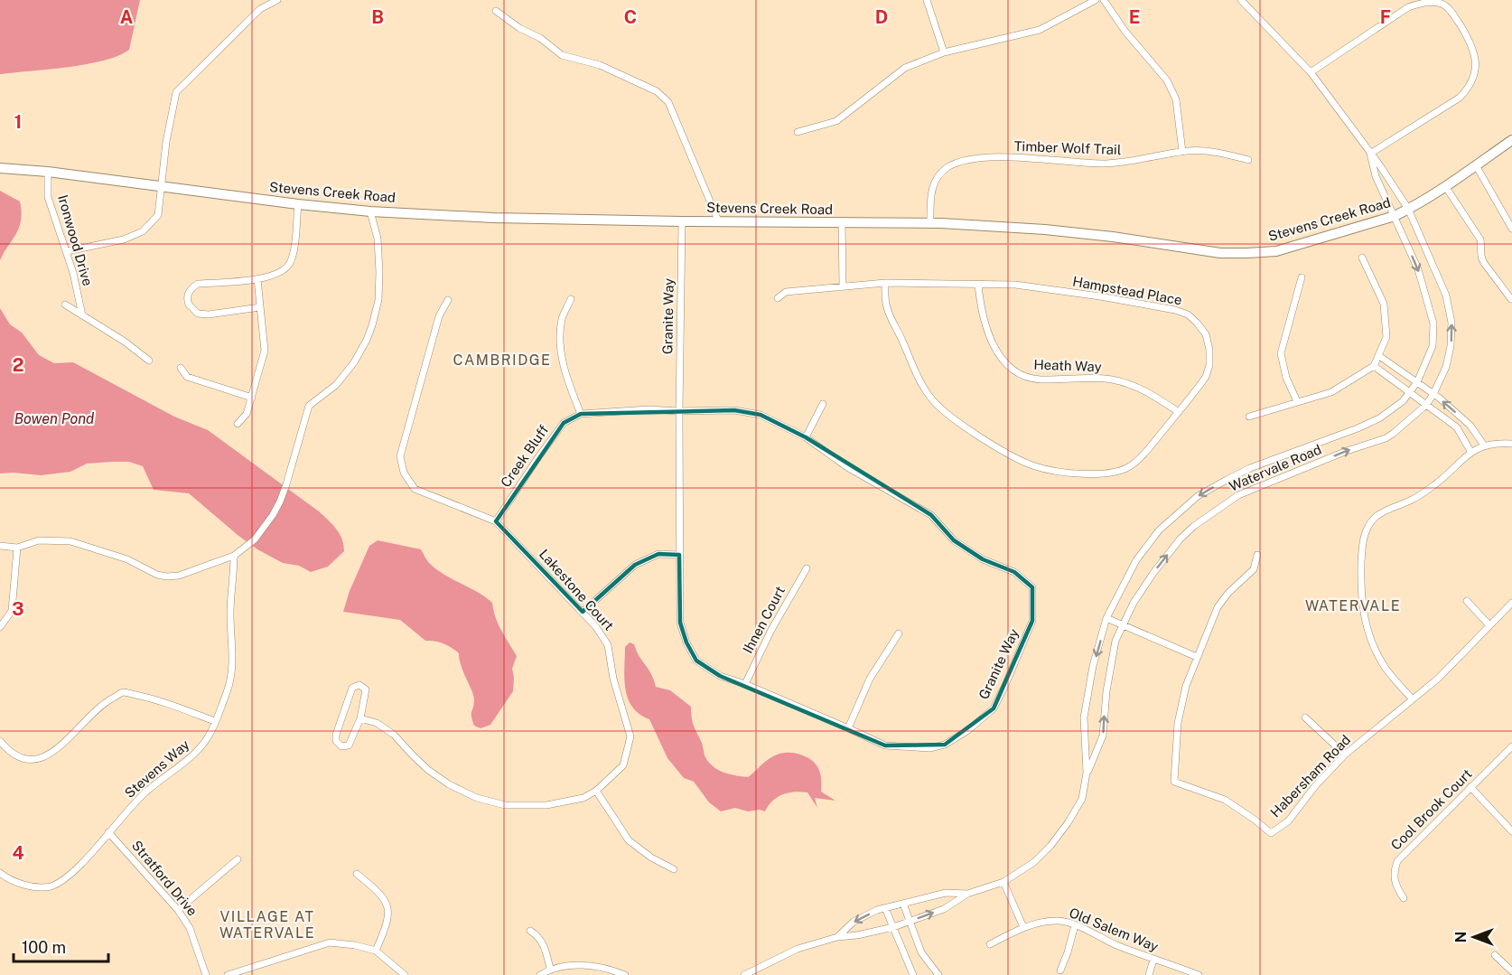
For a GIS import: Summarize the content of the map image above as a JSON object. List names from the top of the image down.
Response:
{
  "streets": {
    "street": [
      "Timber Wolf Trail",
      "Stevens Creek Road",
      "Ironwood Drive",
      "Hampstead Place",
      "Granite Way",
      "Heath Way",
      "Creek Bluff",
      "Watervale Road",
      "Lakestone Court",
      "Ihnen Court",
      "Stevens Way",
      "Habersham Road",
      "Cool Brook Court",
      "Stratford Drive",
      "Old Salem Way"
    ]
  },
  "crossings": [
    ["Timber Wolf Trail", "Stevens Creek Road"],
    ["Stevens Creek Road", "Ironwood Drive"],
    ["Stevens Creek Road", "Granite Way"],
    ["Stevens Creek Road", "Watervale Road"],
    ["Hampstead Place", "Heath Way"],
    ["Granite Way", "Ihnen Court"],
    ["Creek Bluff", "Lakestone Court"],
    ["Stevens Way", "Stratford Drive"]
  ],
  "districts": ["CAMBRIDGE", "WATERVALE", "VILLAGE AT WATERVALE"],
  "water": ["Bowen Pond"],
  "scale_bar": "100 m",
  "north": "left",
  "grid": {
    "columns": [
      "A",
      "B",
      "C",
      "D",
      "E",
      "F"
    ],
    "rows": [
      "1",
      "2",
      "3",
      "4"
    ]
  }
}
